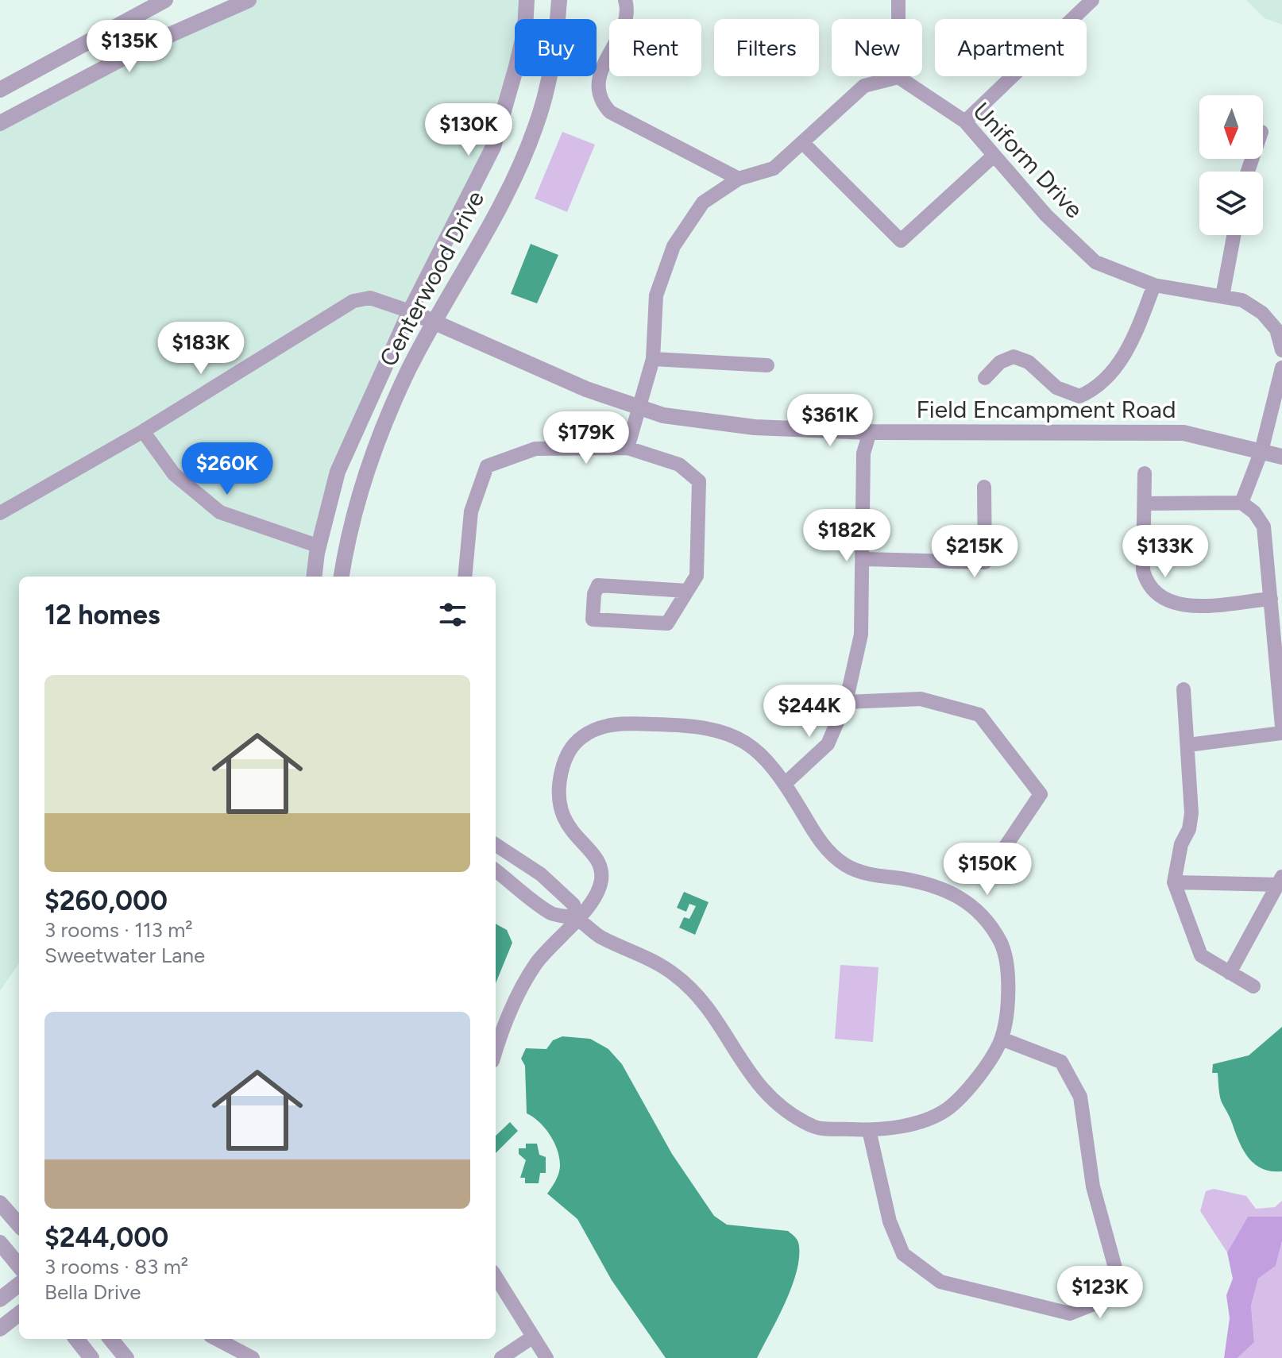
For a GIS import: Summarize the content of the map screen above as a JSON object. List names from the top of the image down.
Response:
{
  "streets": {
    "street": ["Uniform Drive", "Centerwood Drive", "Field Encampment Road"]
  },
  "crossings": [
    ["Centerwood Drive", "Field Encampment Road"]
  ],
  "north": "bottom",
  "page": {
    "chip": [
      "Buy",
      "Rent",
      "Filters",
      "New",
      "Apartment"
    ],
    "price": [
      "$135K",
      "$130K",
      "$183K",
      "$361K",
      "$179K",
      "$260K",
      "$182K",
      "$215K",
      "$133K",
      "$244K",
      "$150K",
      "$123K"
    ],
    "heading": "12 homes",
    "list": [
      {
        "name": "$260,000",
        "note": "3 rooms · 113 m² · Sweetwater Lane"
      },
      {
        "name": "$244,000",
        "note": "3 rooms · 83 m² · Bella Drive"
      }
    ]
  }
}
